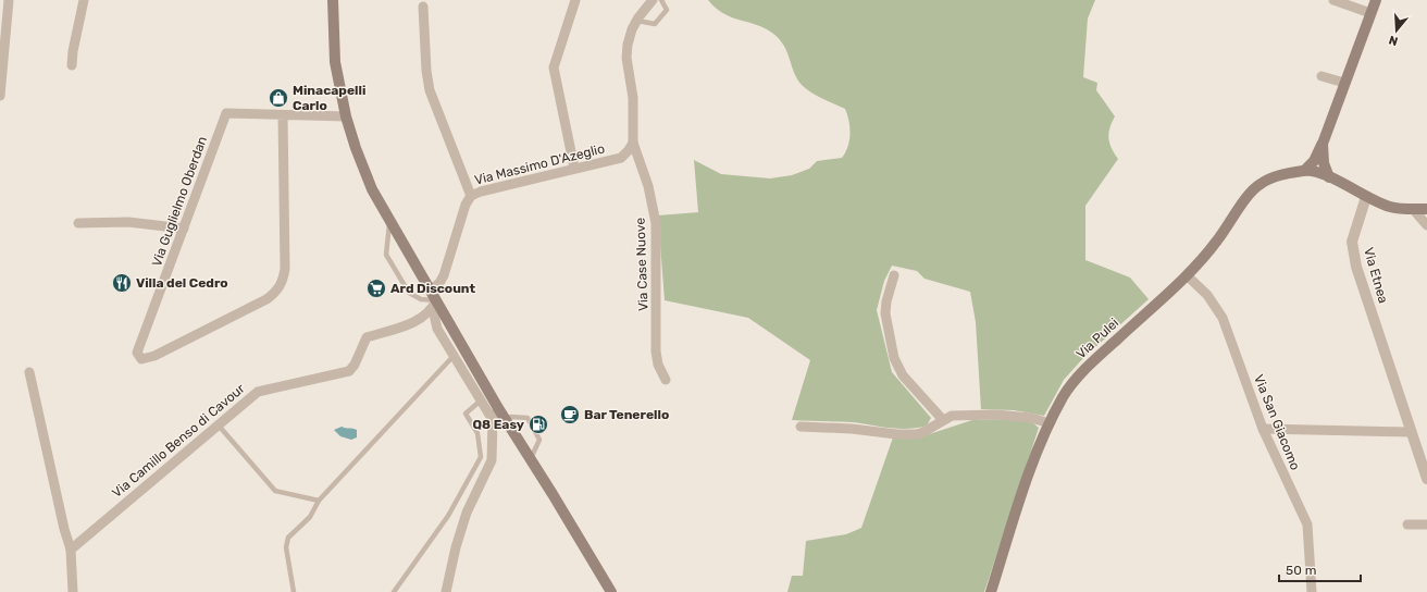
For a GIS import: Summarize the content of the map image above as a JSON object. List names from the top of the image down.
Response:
{
  "streets": {
    "main road": ["Via Pulei"],
    "street": [
      "Via Massimo D'Azeglio",
      "Via Guglielmo Oberdan",
      "Via Case Nuove",
      "Via Etnea",
      "Via San Giacomo",
      "Via Camillo Benso di Cavour"
    ]
  },
  "crossings": [
    ["Via Massimo D'Azeglio", "Via Case Nuove"],
    ["Via Pulei", "Via San Giacomo"]
  ],
  "places": {
    "shop": ["Minacapelli Carlo"],
    "restaurant": ["Villa del Cedro"],
    "supermarket": ["Ard Discount"],
    "cafe": ["Bar Tenerello"],
    "fuel station": ["Q8 Easy"]
  },
  "scale_bar": "50 m",
  "north": "bottom"
}
